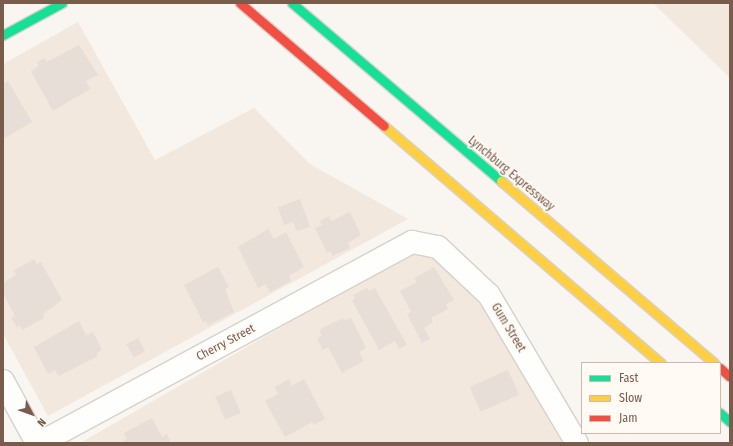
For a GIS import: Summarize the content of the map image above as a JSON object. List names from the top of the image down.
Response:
{
  "streets": {
    "main road": ["Lynchburg Expressway"],
    "street": ["Gum Street", "Cherry Street"]
  },
  "crossings": [
    ["Gum Street", "Cherry Street"]
  ],
  "legend": ["Fast", "Slow", "Jam"],
  "north": "bottom right"
}
